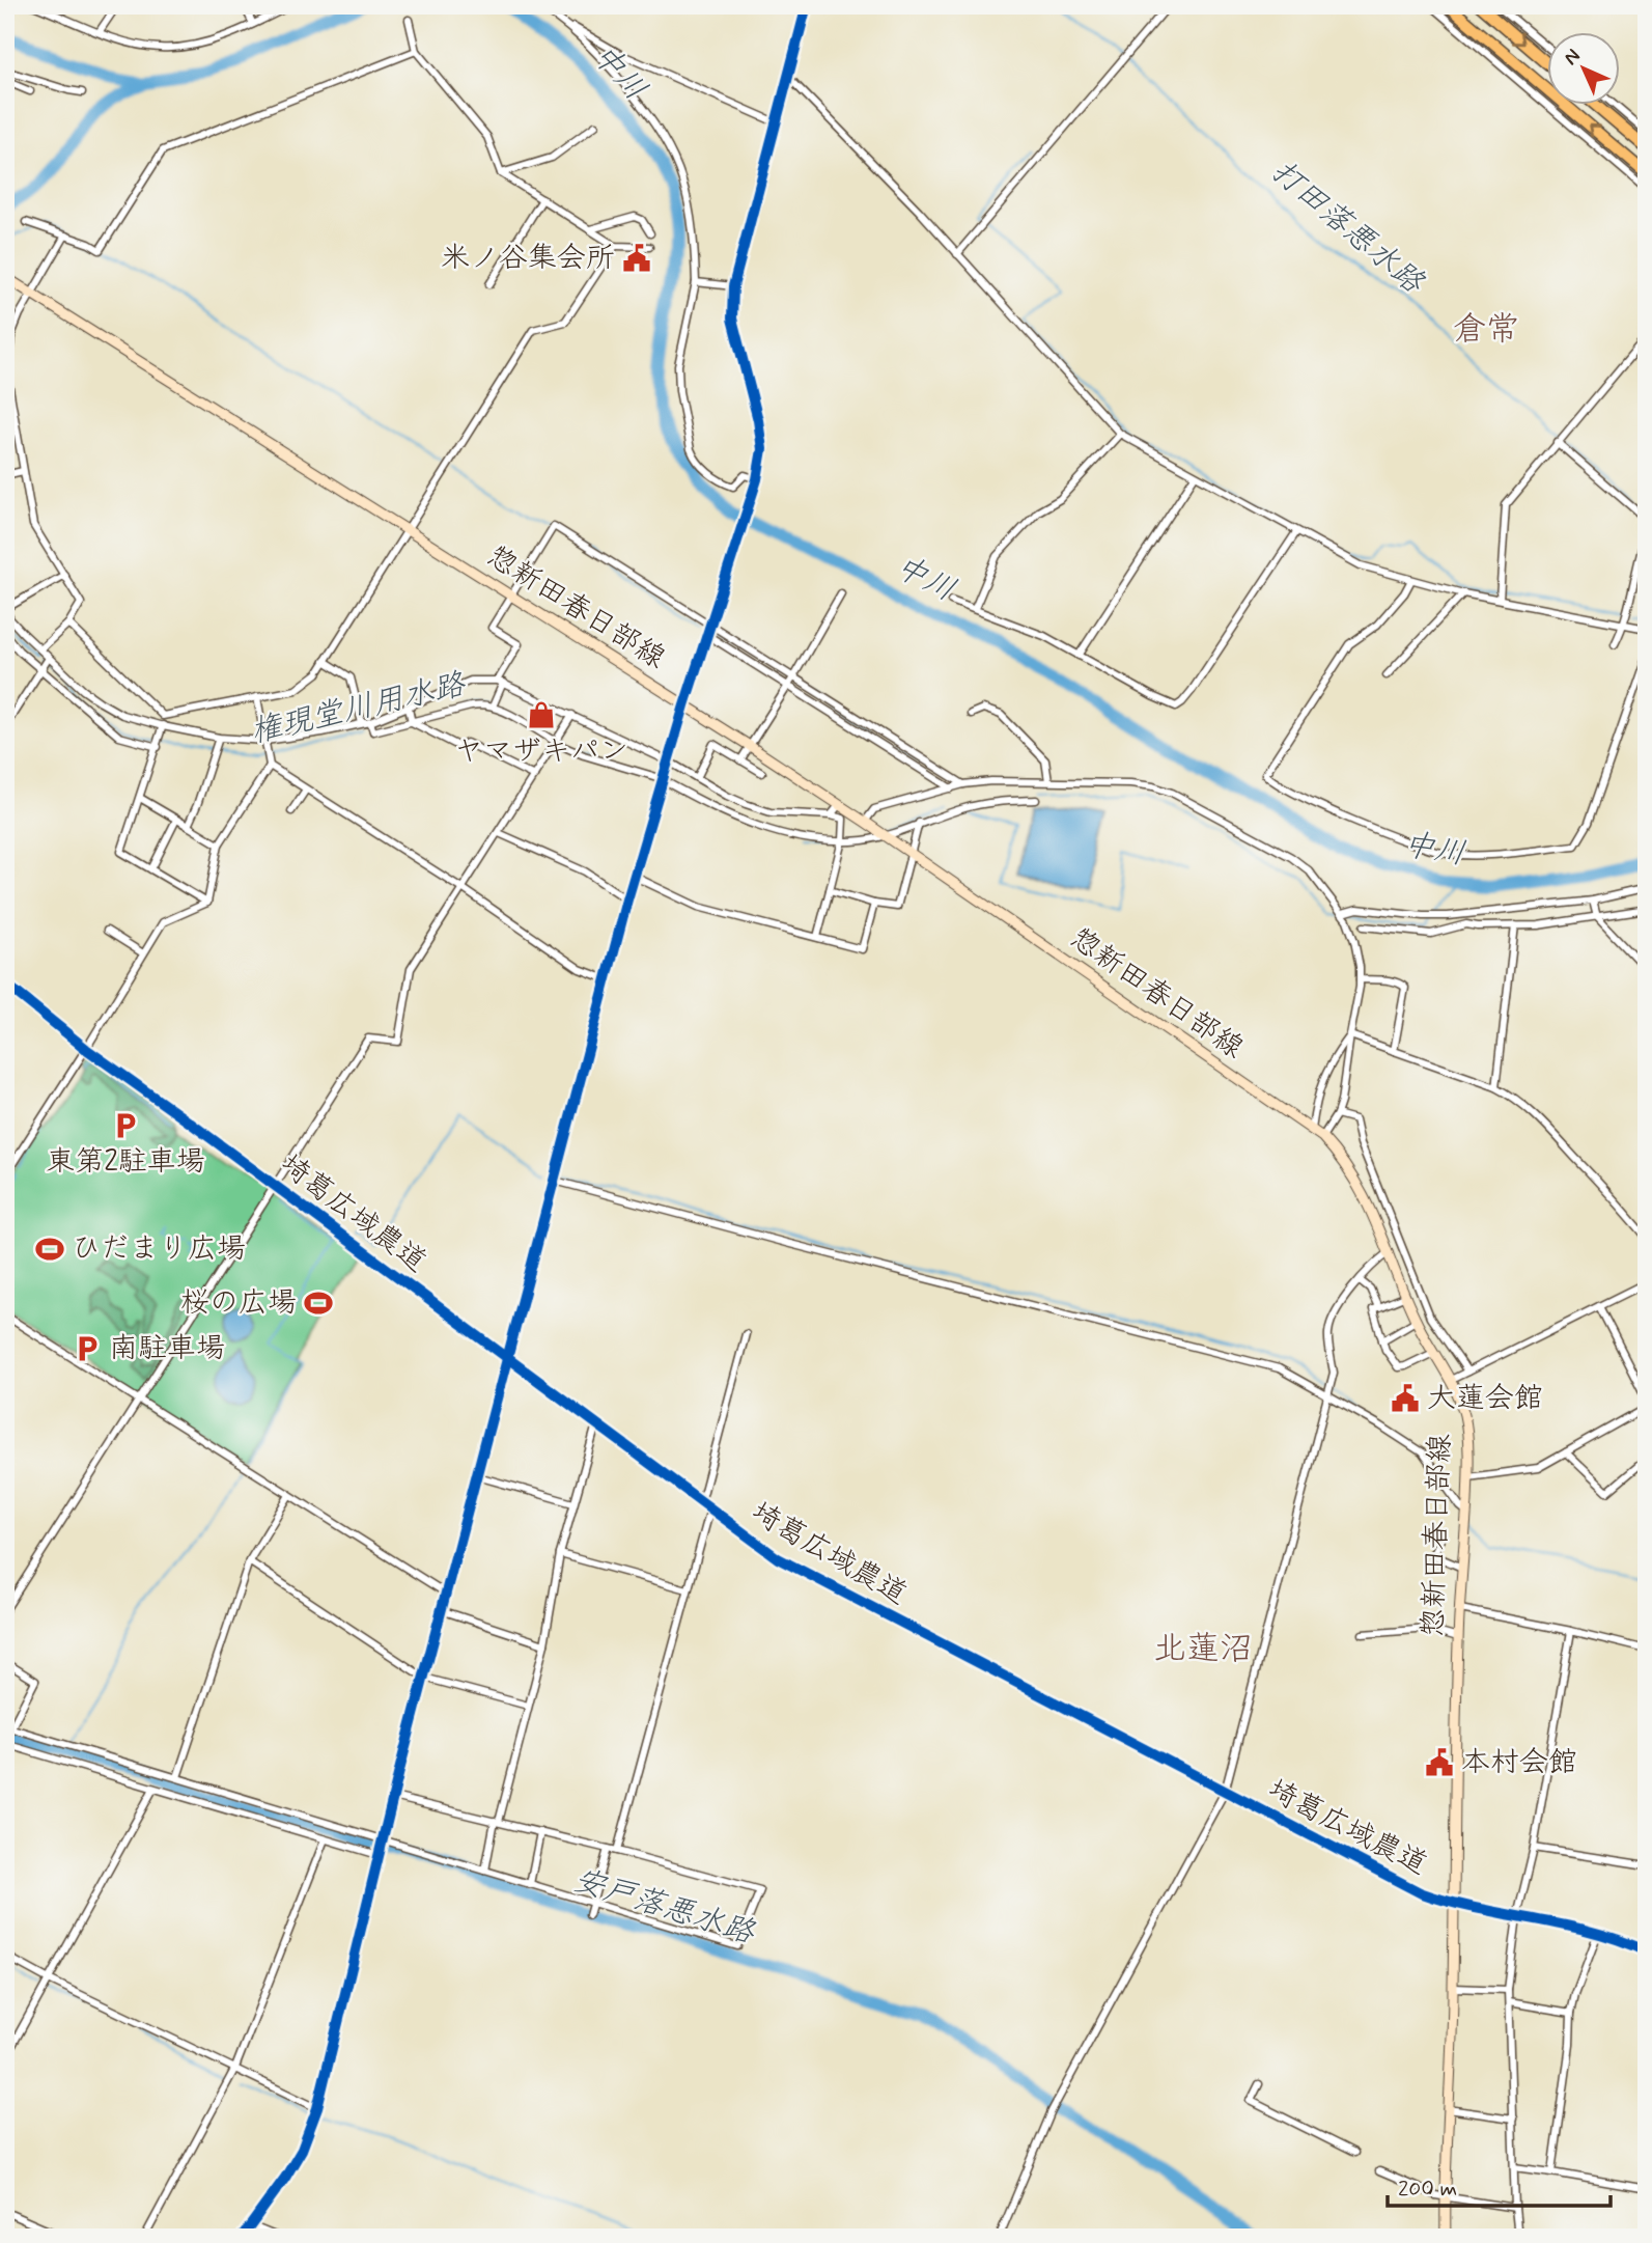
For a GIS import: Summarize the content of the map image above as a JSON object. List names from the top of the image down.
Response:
{
  "streets": {
    "street": ["惣新田春日部線", "埼葛広域農道"]
  },
  "crossings": [
    ["惣新田春日部線", "埼葛広域農道"]
  ],
  "districts": ["倉常", "北蓮沼"],
  "water": [
    "中川",
    "打田落悪水路",
    "権現堂川用水路",
    "安戸落悪水路"
  ],
  "places": {
    "public building": ["米ノ谷集会所", "大蓮会館", "本村会館"],
    "shop": ["ヤマザキパン"],
    "parking": ["東第2駐車場", "南駐車場"],
    "sports": ["ひだまり広場", "桜の広場"]
  },
  "scale_bar": "200 m",
  "north": "top left"
}
